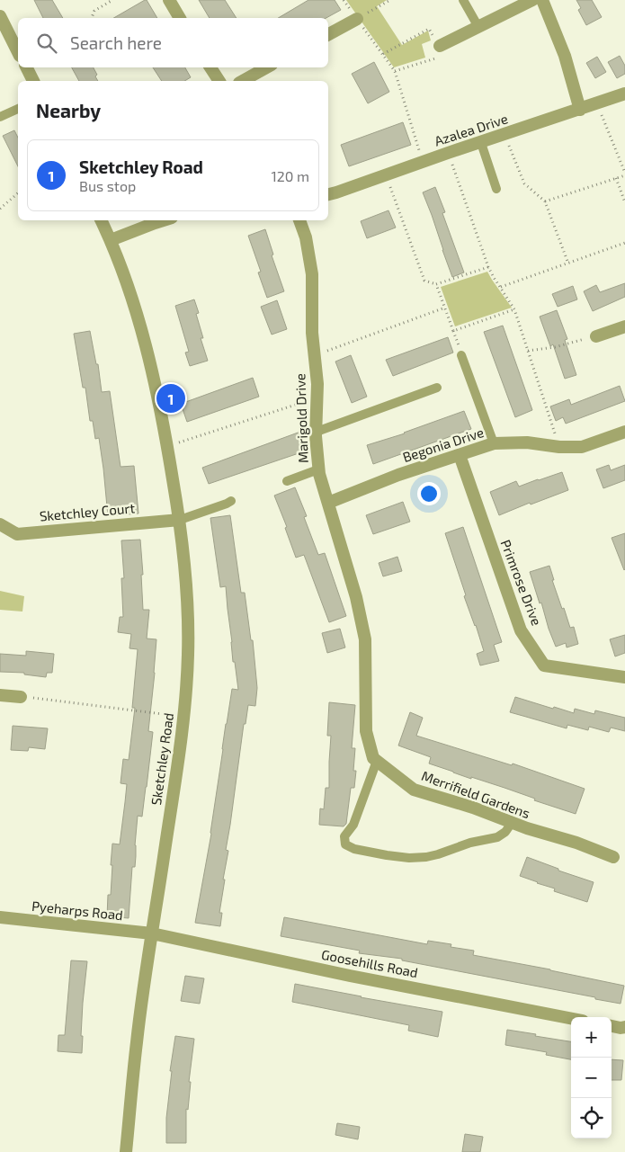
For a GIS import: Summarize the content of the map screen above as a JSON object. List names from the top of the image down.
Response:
{
  "streets": {
    "street": [
      "Azalea Drive",
      "Marigold Drive",
      "Begonia Drive",
      "Sketchley Court",
      "Primrose Drive",
      "Sketchley Road",
      "Merrifield Gardens",
      "Pyeharps Road",
      "Goosehills Road"
    ]
  },
  "crossings": [
    ["Marigold Drive", "Begonia Drive"],
    ["Marigold Drive", "Merrifield Gardens"],
    ["Begonia Drive", "Primrose Drive"],
    ["Sketchley Court", "Sketchley Road"],
    ["Sketchley Road", "Pyeharps Road"],
    ["Sketchley Road", "Goosehills Road"],
    ["Pyeharps Road", "Goosehills Road"]
  ],
  "page": {
    "search": "Search here",
    "heading": "Nearby",
    "list": [
      {
        "mark": "1",
        "name": "Sketchley Road",
        "note": "Bus stop",
        "value": "120 m"
      }
    ],
    "pins": "1",
    "map_buttons": ["+", "−"]
  }
}
